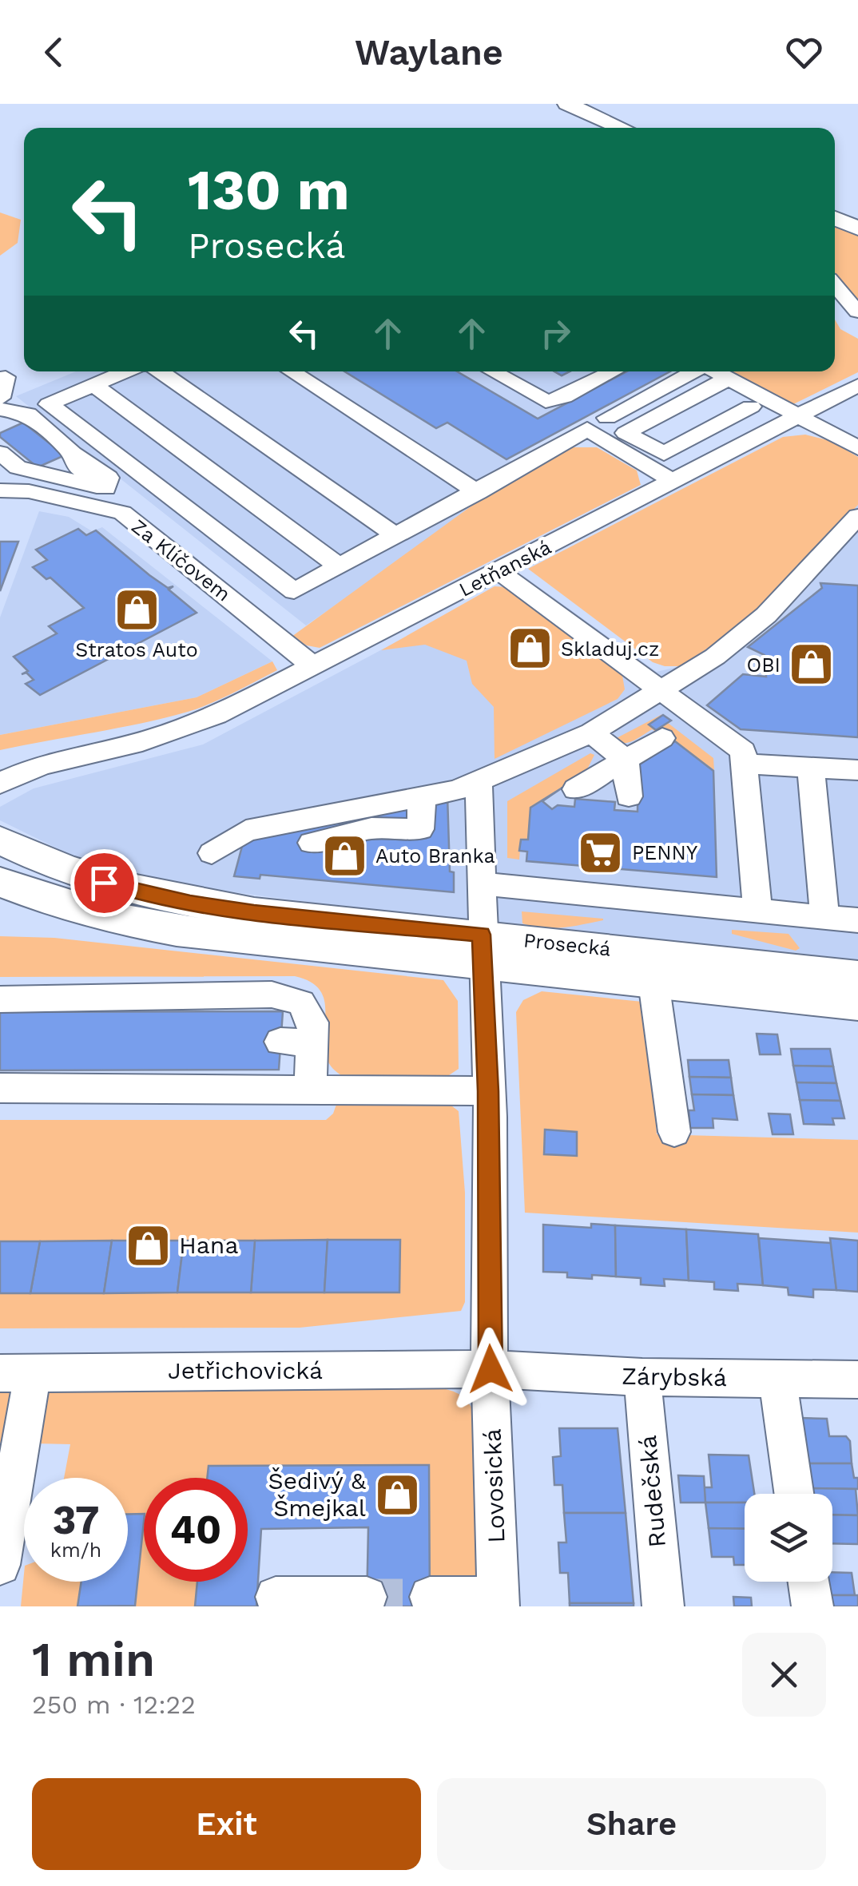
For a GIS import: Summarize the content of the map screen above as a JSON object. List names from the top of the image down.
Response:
{
  "streets": {
    "main road": ["Prosecká"],
    "street": [
      "Za Klíčovem",
      "Letňanská",
      "Jetřichovická",
      "Zárybská",
      "Lovosická",
      "Rudečská"
    ]
  },
  "crossings": [
    ["Za Klíčovem", "Letňanská"],
    ["Prosecká", "Lovosická"],
    ["Jetřichovická", "Zárybská"],
    ["Jetřichovická", "Lovosická"],
    ["Zárybská", "Lovosická"],
    ["Zárybská", "Rudečská"]
  ],
  "places": {
    "shop": [
      "Stratos Auto",
      "Skladuj.cz",
      "OBI",
      "Auto Branka",
      "Hana",
      "Šedivý & Šmejkal"
    ],
    "supermarket": ["PENNY"]
  },
  "page": {
    "header": "Waylane",
    "turn": ["130 m", "Prosecká"],
    "speed": "37 km/h",
    "limit": "40",
    "heading": ["1 min", "250 m · 12:22"],
    "buttons": ["Exit", "Share"]
  }
}
